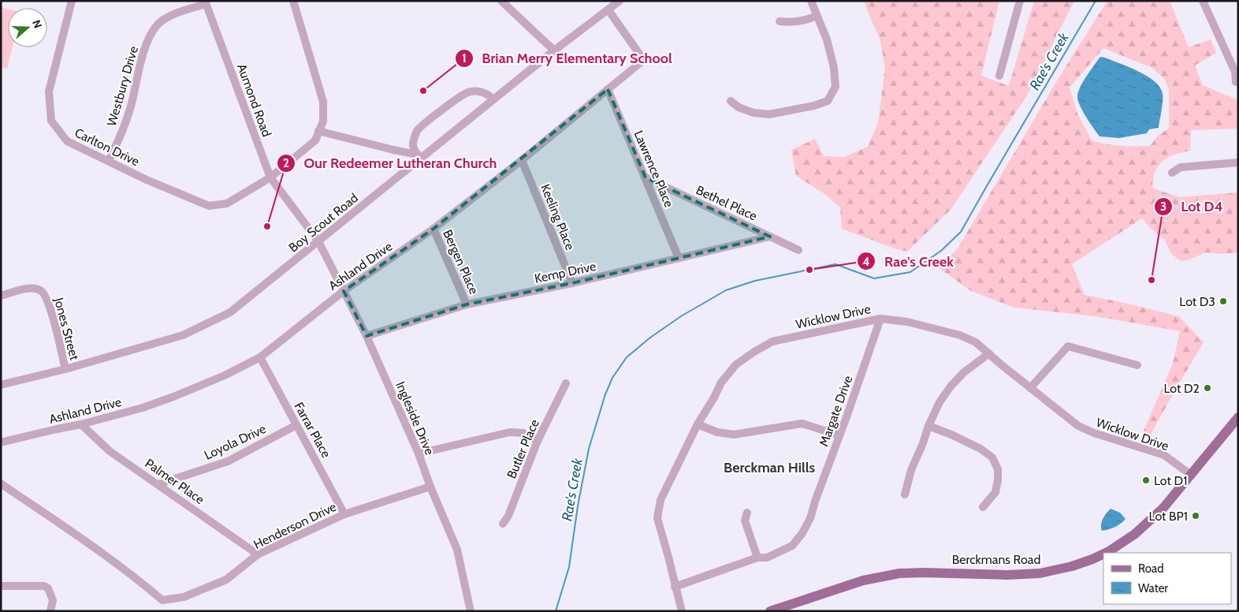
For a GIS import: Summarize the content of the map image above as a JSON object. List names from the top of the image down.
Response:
{
  "streets": {
    "main road": ["Berckmans Road"],
    "street": [
      "Westbury Drive",
      "Aumond Road",
      "Carlton Drive",
      "Lawrence Place",
      "Bethel Place",
      "Keeling Place",
      "Boy Scout Road",
      "Bergen Place",
      "Ashland Drive",
      "Kemp Drive",
      "Wicklow Drive",
      "Jones Street",
      "Margate Drive",
      "Ingleside Drive",
      "Farrar Place",
      "Loyola Drive",
      "Butler Place",
      "Palmer Place",
      "Henderson Drive"
    ]
  },
  "crossings": [
    ["Westbury Drive", "Aumond Road"],
    ["Westbury Drive", "Carlton Drive"],
    ["Aumond Road", "Carlton Drive"],
    ["Aumond Road", "Boy Scout Road"],
    ["Aumond Road", "Ingleside Drive"],
    ["Lawrence Place", "Bethel Place"],
    ["Lawrence Place", "Ashland Drive"],
    ["Lawrence Place", "Kemp Drive"],
    ["Bethel Place", "Kemp Drive"],
    ["Keeling Place", "Ashland Drive"],
    ["Keeling Place", "Kemp Drive"],
    ["Boy Scout Road", "Ashland Drive"],
    ["Boy Scout Road", "Jones Street"],
    ["Boy Scout Road", "Ingleside Drive"],
    ["Bergen Place", "Ashland Drive"],
    ["Bergen Place", "Kemp Drive"],
    ["Ashland Drive", "Ingleside Drive"],
    ["Ashland Drive", "Farrar Place"],
    ["Ashland Drive", "Palmer Place"],
    ["Kemp Drive", "Ingleside Drive"],
    ["Wicklow Drive", "Margate Drive"],
    ["Wicklow Drive", "Berckmans Road"],
    ["Ingleside Drive", "Henderson Drive"],
    ["Farrar Place", "Loyola Drive"],
    ["Farrar Place", "Henderson Drive"],
    ["Loyola Drive", "Palmer Place"],
    ["Palmer Place", "Henderson Drive"]
  ],
  "districts": ["Berckman Hills"],
  "water": ["Rae's Creek"],
  "places": [
    "Brian Merry Elementary School",
    "Our Redeemer Lutheran Church",
    "Rae's Creek",
    "Lot D4",
    "Lot D3",
    "Lot D2",
    "Lot D1",
    "Lot BP1"
  ],
  "legend": ["Road", "Water"],
  "north": "right"
}
